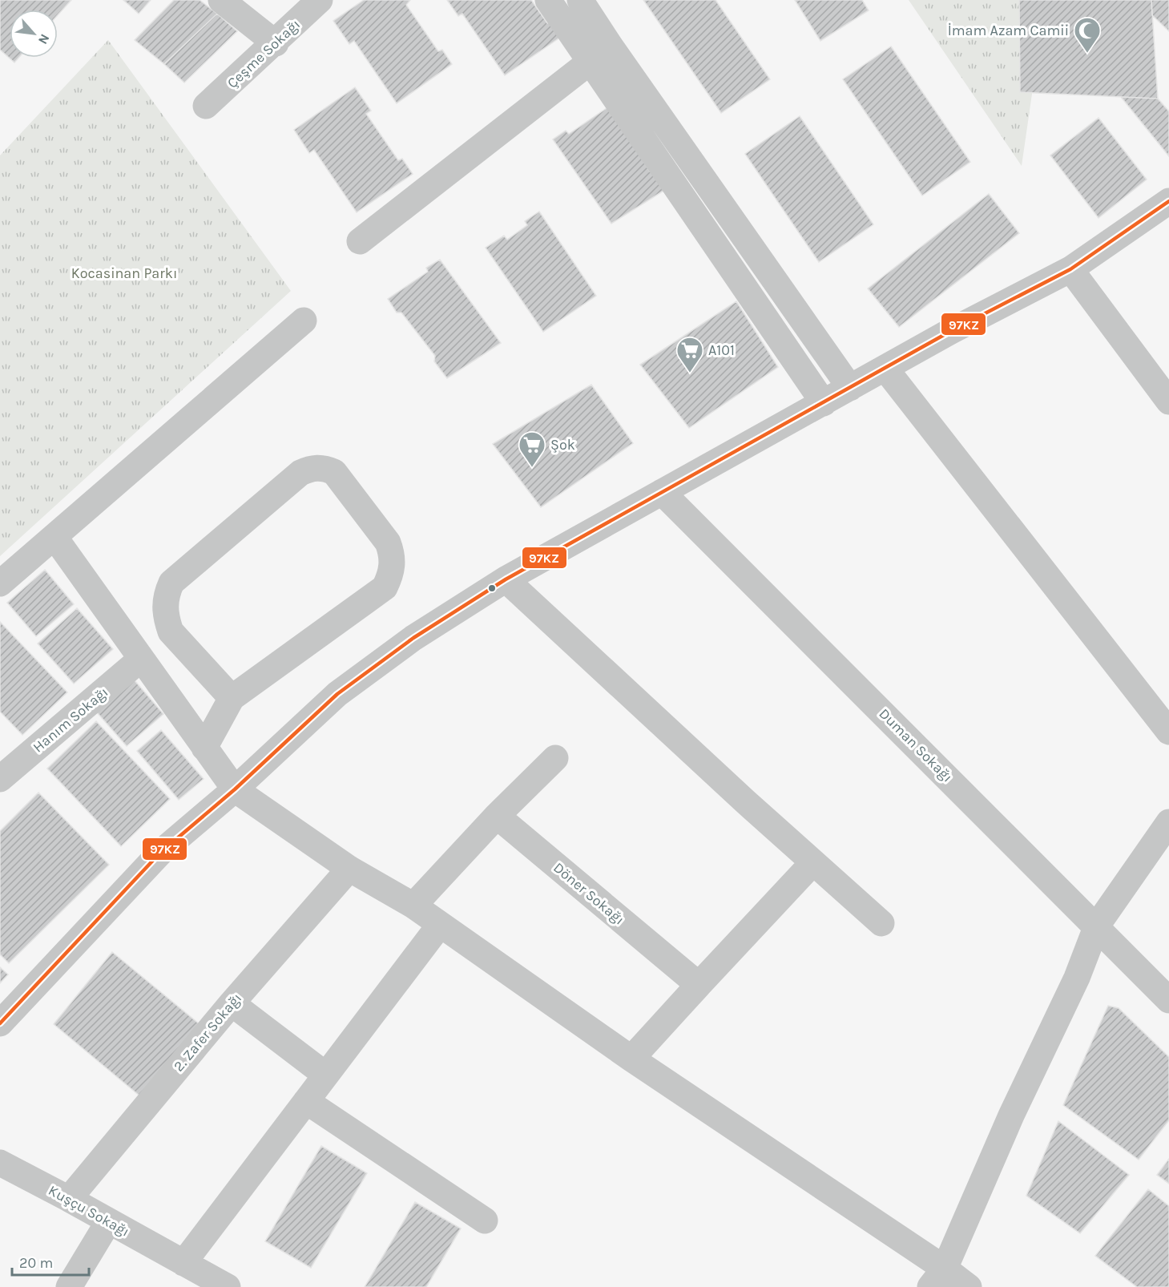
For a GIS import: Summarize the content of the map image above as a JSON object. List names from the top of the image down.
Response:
{
  "streets": {
    "street": [
      "Çeşme Sokağı",
      "Hanım Sokağı",
      "Duman Sokağı",
      "Döner Sokağı",
      "2. Zafer Sokağı",
      "Kuşçu Sokağı"
    ]
  },
  "crossings": [
    ["2. Zafer Sokağı", "Kuşçu Sokağı"]
  ],
  "parks": ["Kocasinan Parkı"],
  "places": {
    "mosque": ["İmam Azam Camii"],
    "supermarket": ["A101", "Şok"]
  },
  "lines": ["transit line 97KZ"],
  "scale_bar": "20 m",
  "north": "bottom right"
}
